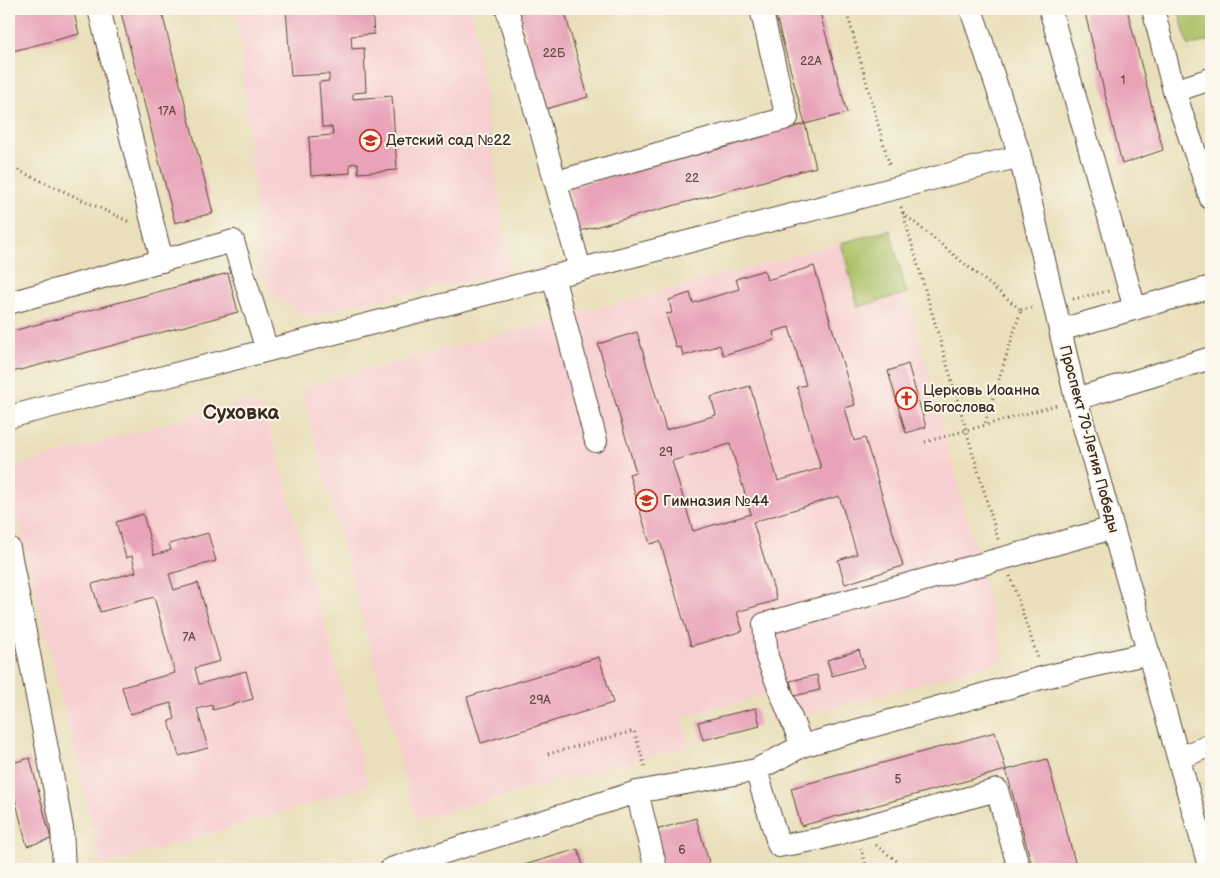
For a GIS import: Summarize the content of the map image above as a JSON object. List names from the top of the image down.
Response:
{
  "streets": {
    "street": ["Проспект 70-Летия Победы"]
  },
  "districts": ["Суховка"],
  "places": {
    "school or university": ["Детский сад №22", "Гимназия №44"],
    "church": ["Церковь Иоанна Богослова"]
  },
  "house_numbers": [
    "22Б",
    "22А",
    "1",
    "17А",
    "22",
    "29",
    "7А",
    "29А",
    "5",
    "6"
  ]
}
